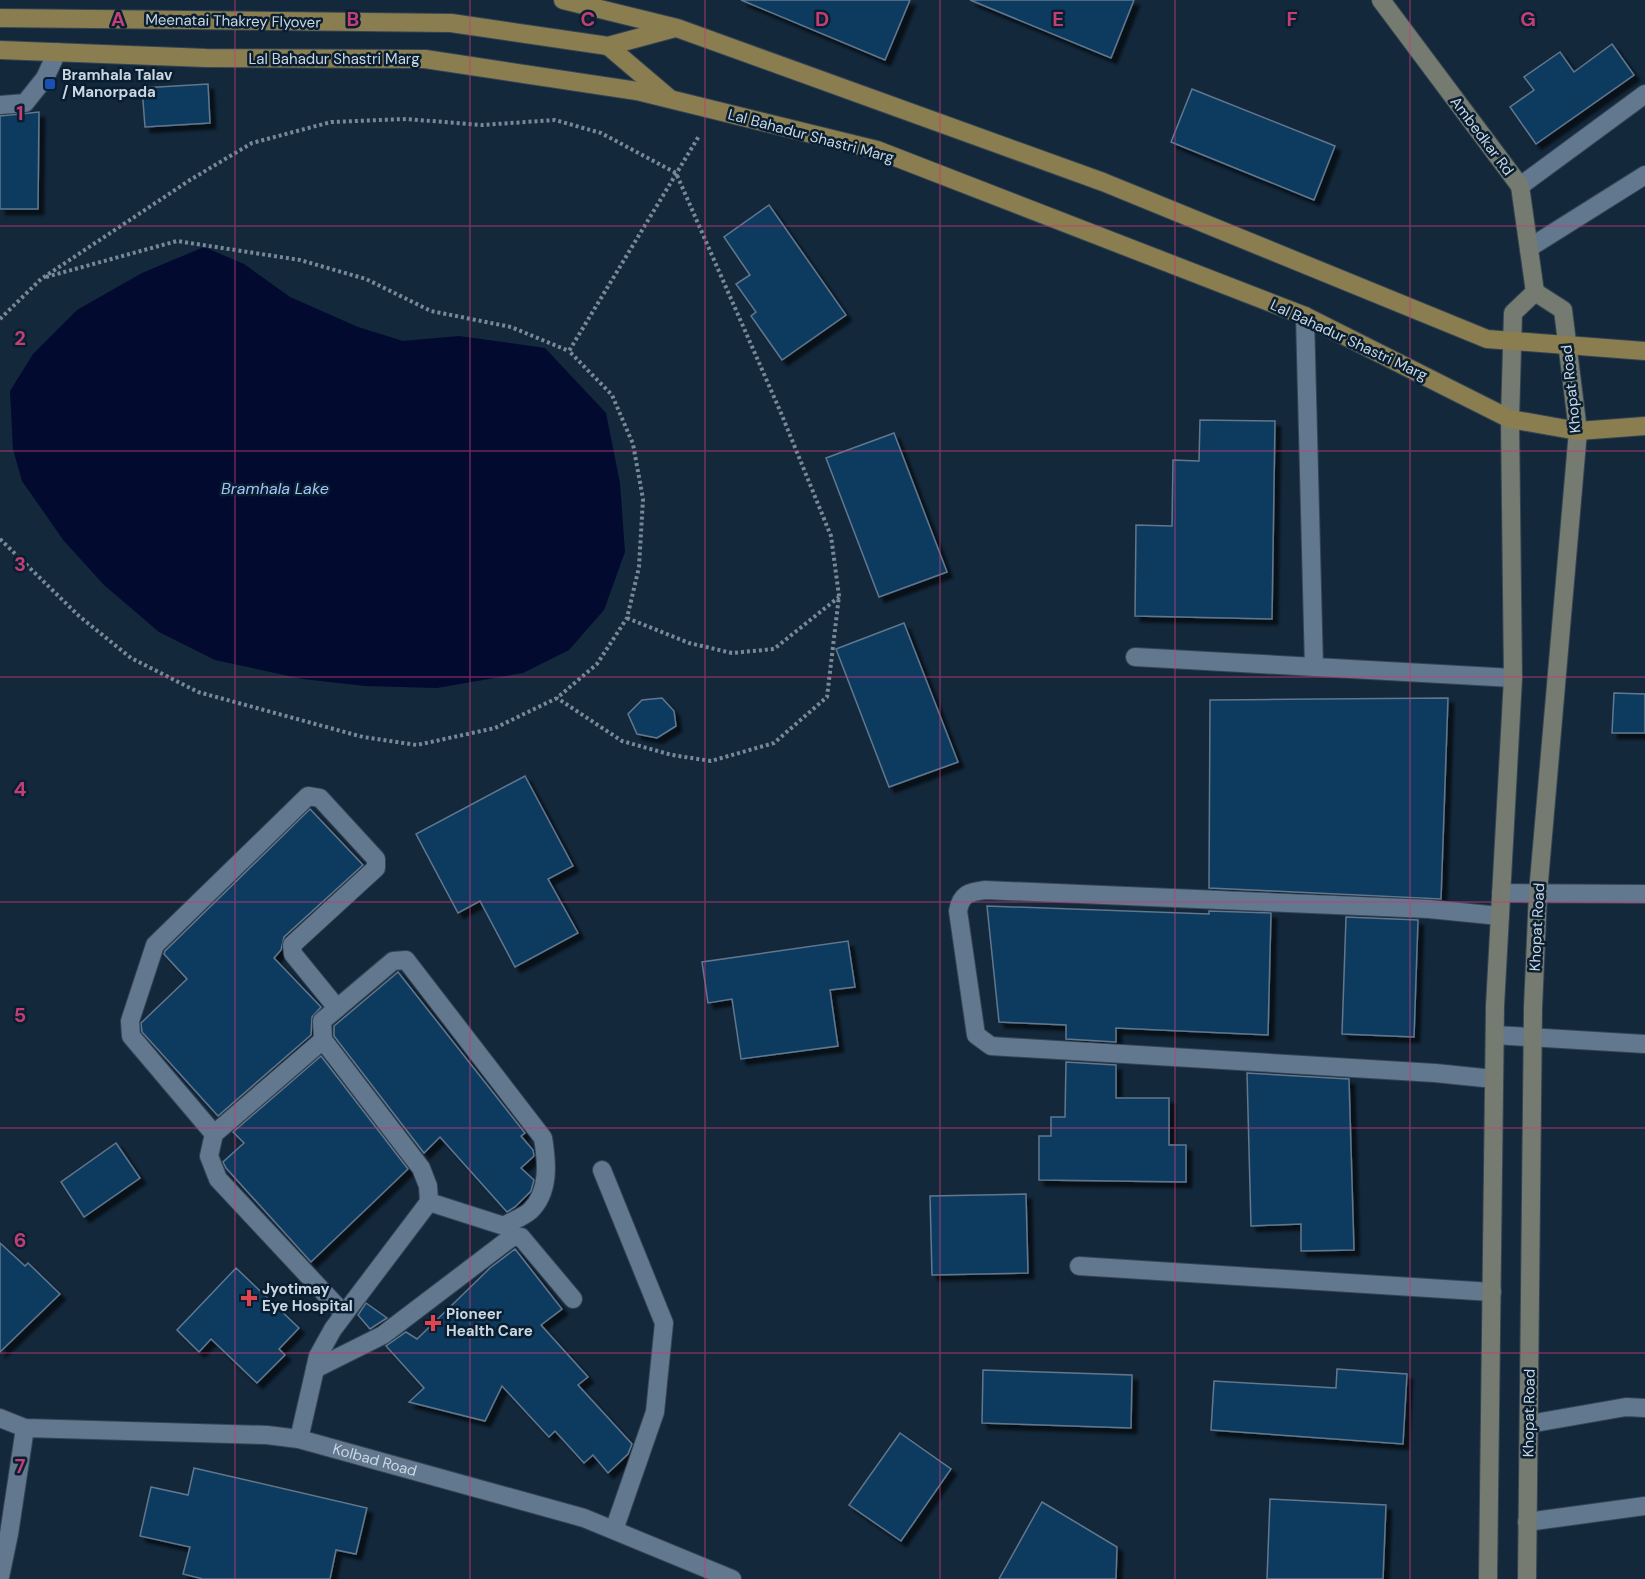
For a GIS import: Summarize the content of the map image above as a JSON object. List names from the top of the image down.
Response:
{
  "streets": {
    "main road": [
      "Meenatai Thakrey Flyover",
      "Lal Bahadur Shastri Marg",
      "Ambedkar Rd",
      "Khopat Road"
    ],
    "street": ["Kolbad Road"]
  },
  "crossings": [
    ["Lal Bahadur Shastri Marg", "Khopat Road"],
    ["Ambedkar Rd", "Khopat Road"]
  ],
  "water": ["Bramhala Lake"],
  "places": {
    "transit": ["Bramhala Talav / Manorpada"],
    "health": ["Jyotimay Eye Hospital", "Pioneer Health Care"]
  },
  "grid": {
    "columns": [
      "A",
      "B",
      "C",
      "D",
      "E",
      "F",
      "G"
    ],
    "rows": [
      "1",
      "2",
      "3",
      "4",
      "5",
      "6",
      "7"
    ]
  }
}
